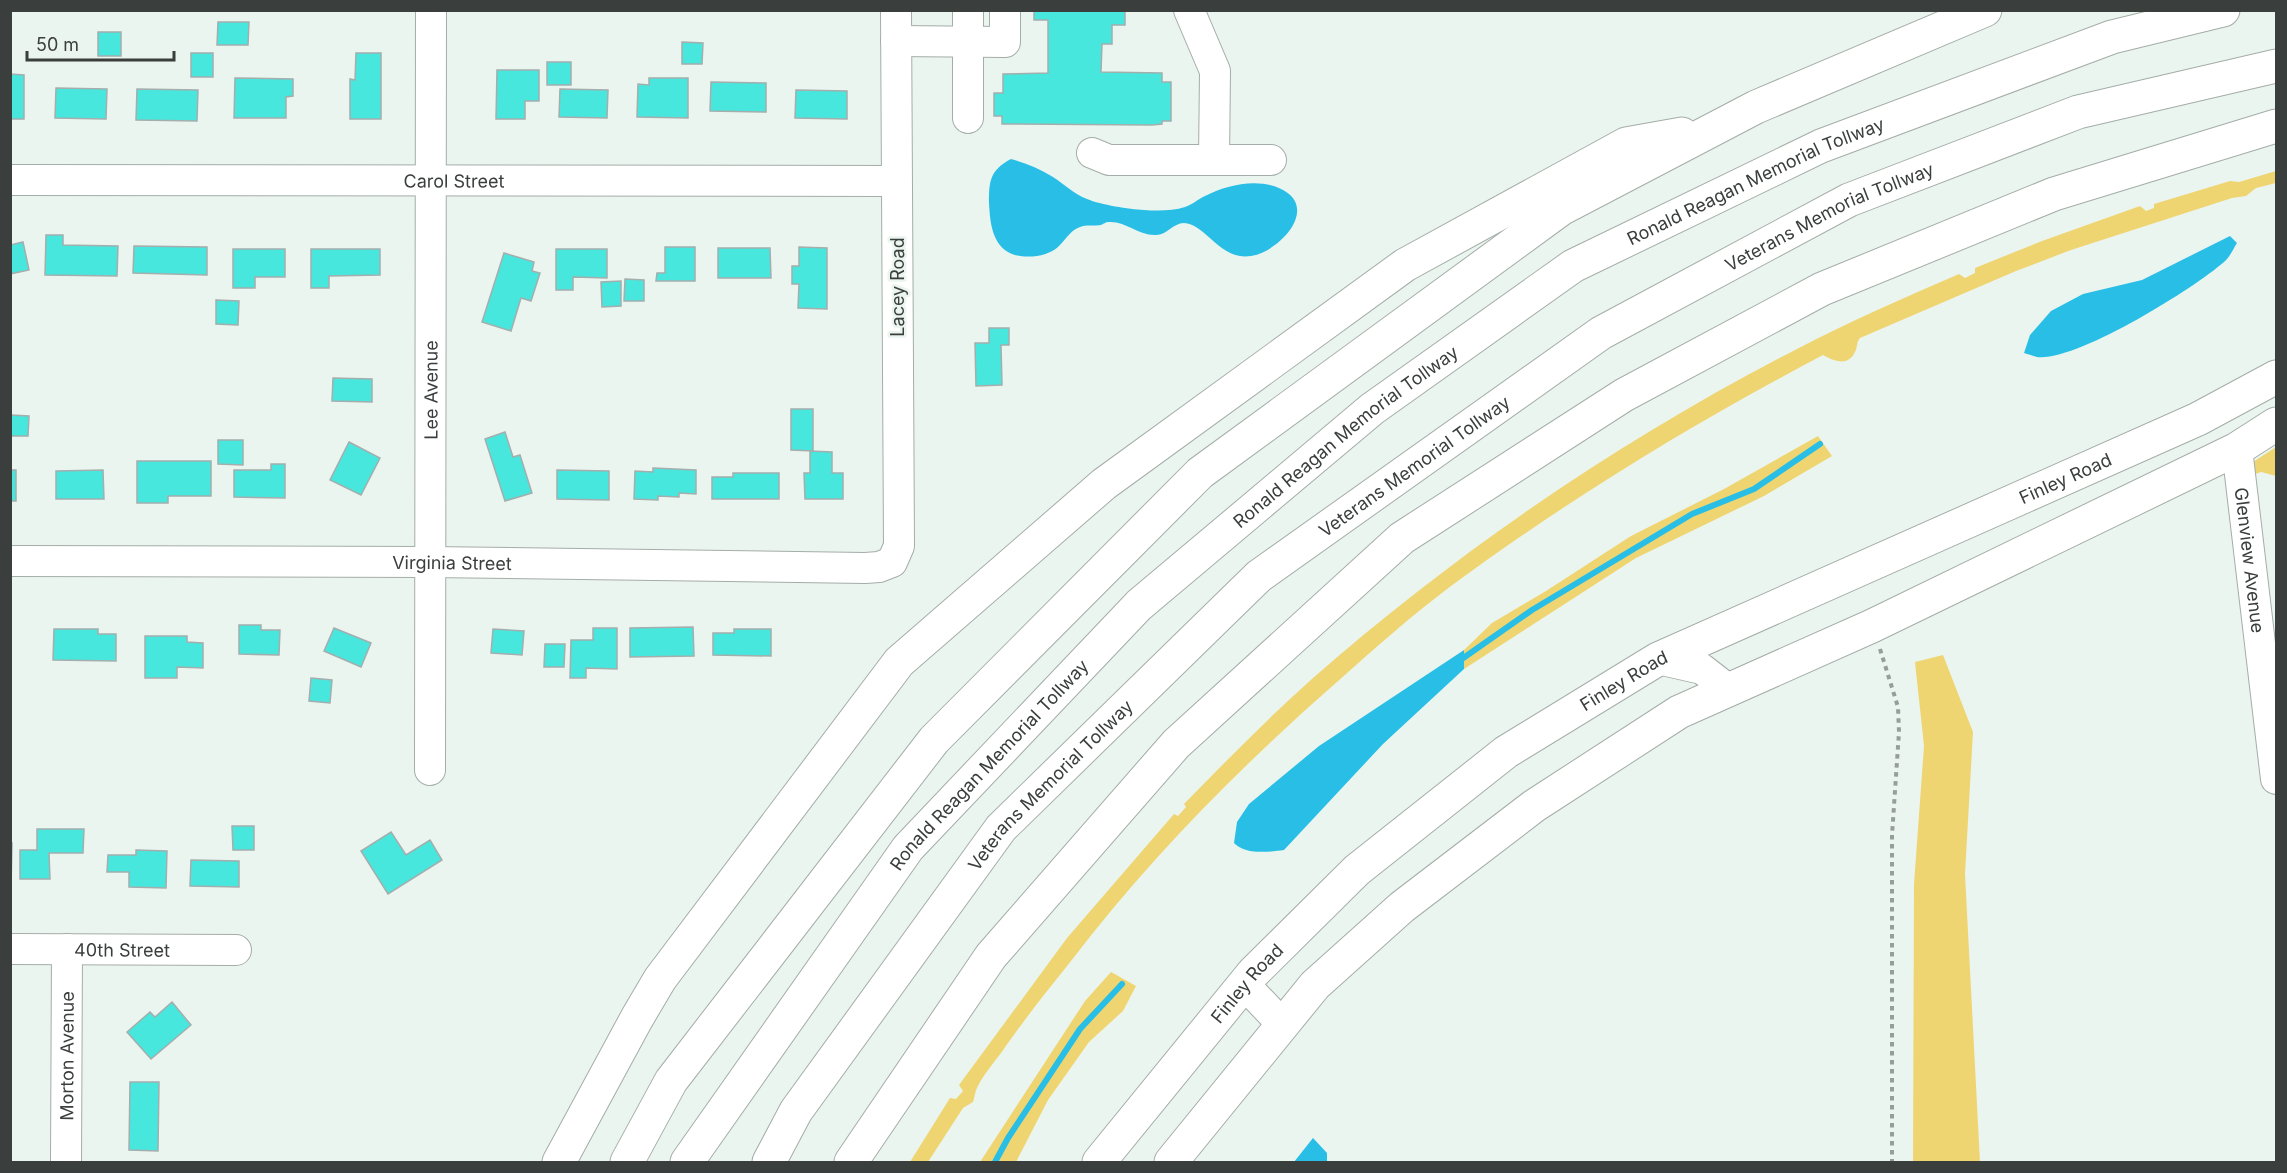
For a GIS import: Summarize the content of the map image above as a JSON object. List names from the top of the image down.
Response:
{
  "streets": {
    "main road": ["Ronald Reagan Memorial Tollway", "Veterans Memorial Tollway", "Finley Road"],
    "street": [
      "Carol Street",
      "Lacey Road",
      "Lee Avenue",
      "Glenview Avenue",
      "Virginia Street",
      "40th Street",
      "Morton Avenue"
    ]
  },
  "crossings": [
    ["Carol Street", "Lacey Road"],
    ["Carol Street", "Lee Avenue"],
    ["Lacey Road", "Virginia Street"],
    ["Lee Avenue", "Virginia Street"],
    ["40th Street", "Morton Avenue"]
  ],
  "scale_bar": "50 m"
}
